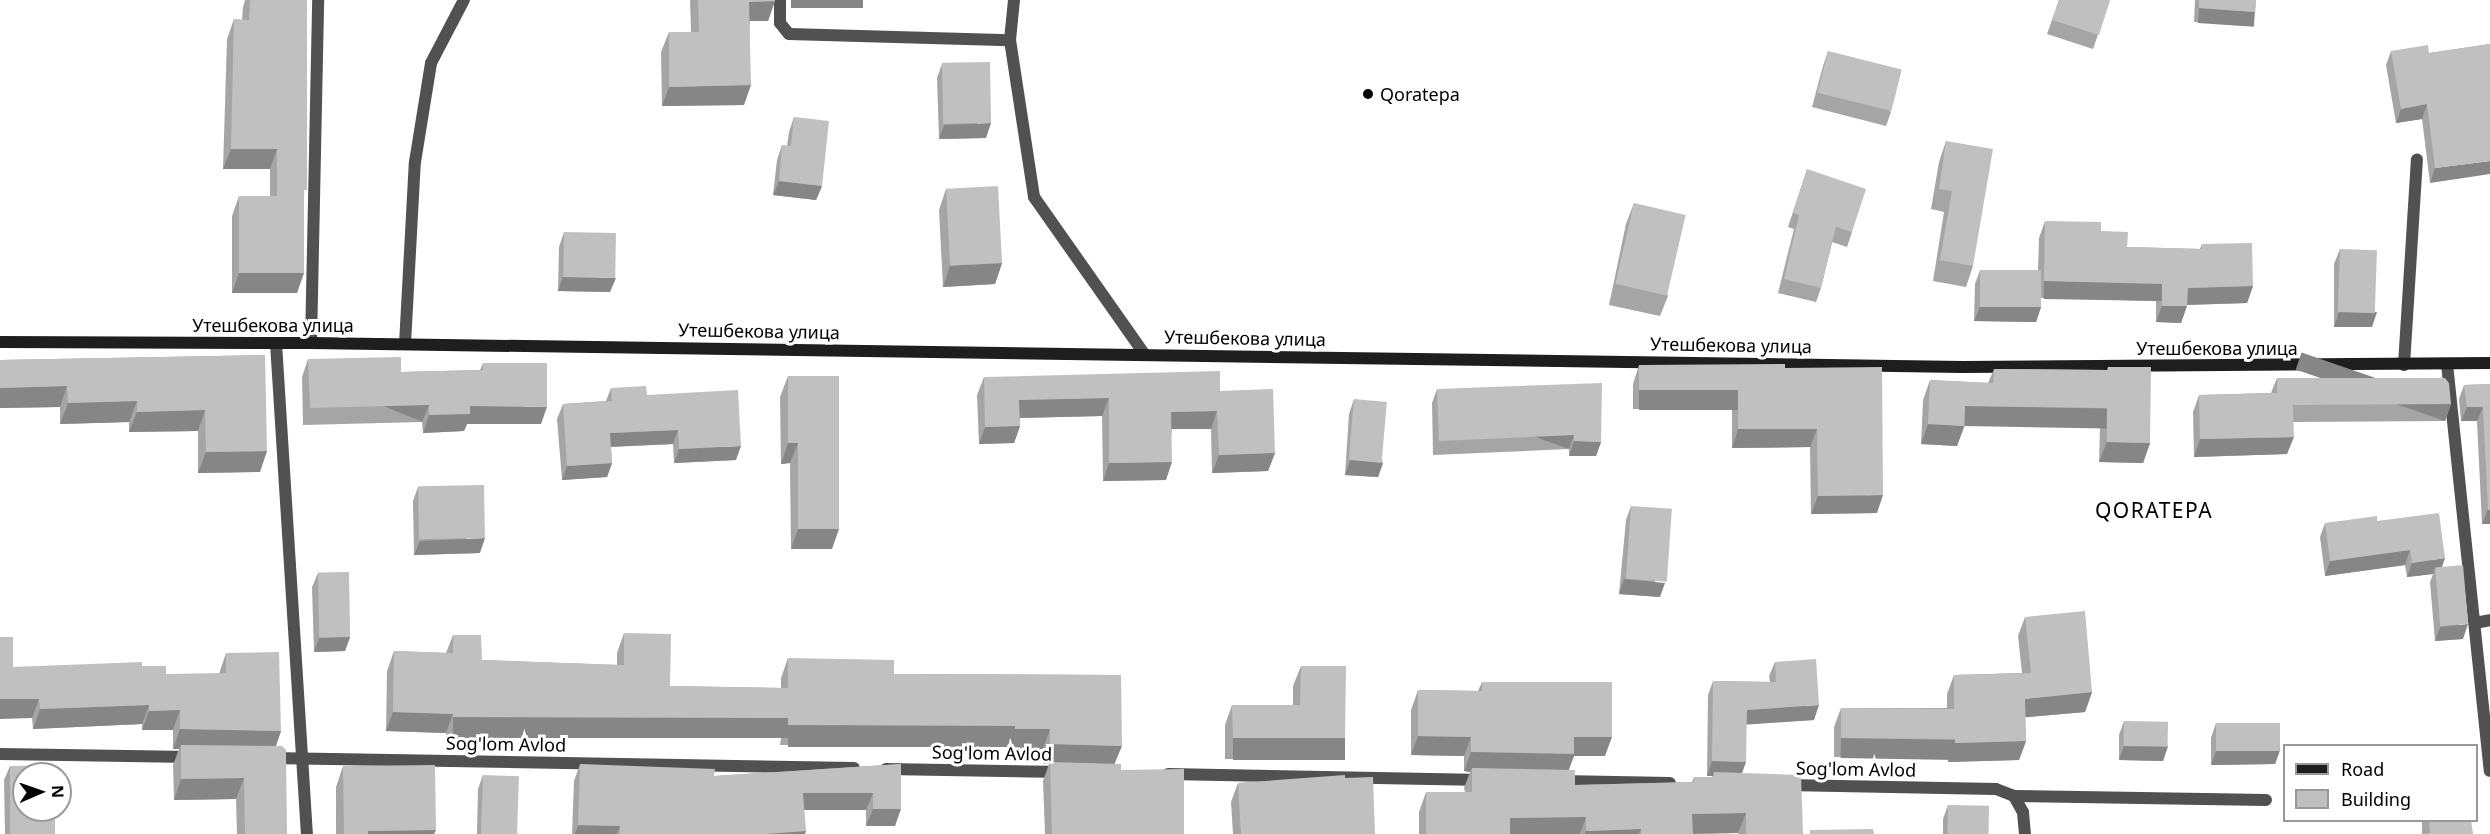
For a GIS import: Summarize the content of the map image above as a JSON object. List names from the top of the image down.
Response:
{
  "streets": {
    "main road": ["Утешбекова улица"],
    "street": ["Sog'lom Avlod"]
  },
  "districts": ["QORATEPA"],
  "places": ["Qoratepa"],
  "legend": ["Road", "Building"],
  "north": "right"
}
